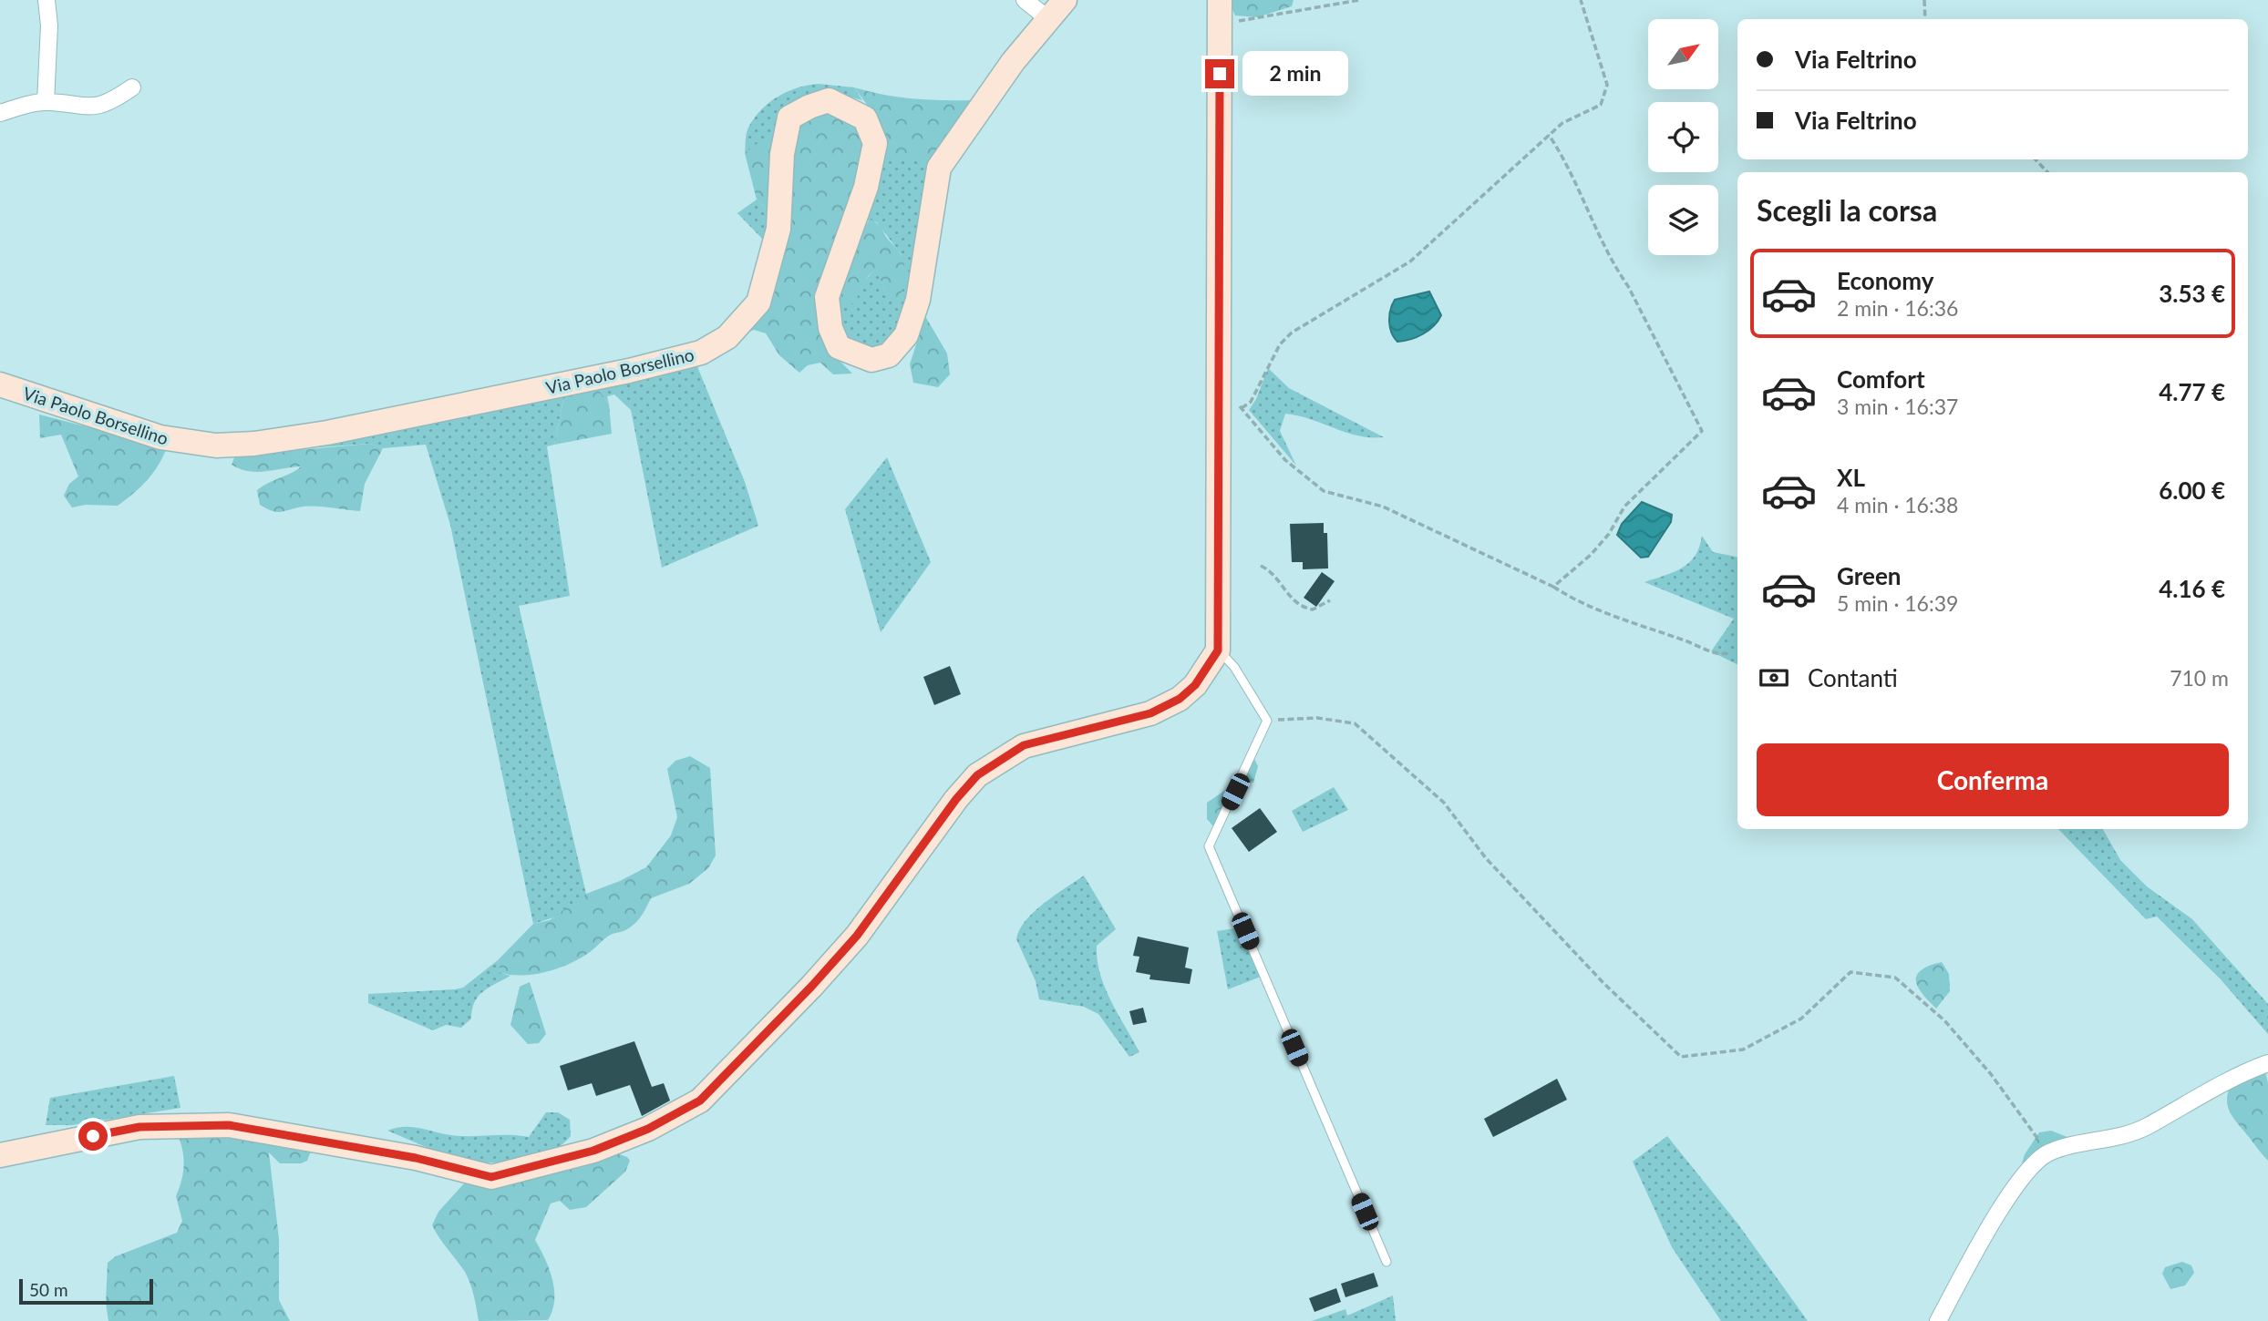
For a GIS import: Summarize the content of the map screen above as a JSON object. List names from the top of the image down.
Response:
{
  "streets": {
    "street": ["Via Paolo Borsellino"]
  },
  "scale_bar": "50 m",
  "north": "top right",
  "page": {
    "banner": ["Via Feltrino", "Via Feltrino"],
    "bubble": "2 min",
    "heading": "Scegli la corsa",
    "list": [
      {
        "name": "Economy",
        "note": "2 min · 16:36",
        "value": "3.53 €"
      },
      {
        "name": "Comfort",
        "note": "3 min · 16:37",
        "value": "4.77 €"
      },
      {
        "name": "XL",
        "note": "4 min · 16:38",
        "value": "6.00 €"
      },
      {
        "name": "Green",
        "note": "5 min · 16:39",
        "value": "4.16 €"
      }
    ],
    "pay": ["Contanti", "710 m"],
    "buttons": "Conferma",
    "scale": "50 m"
  }
}
